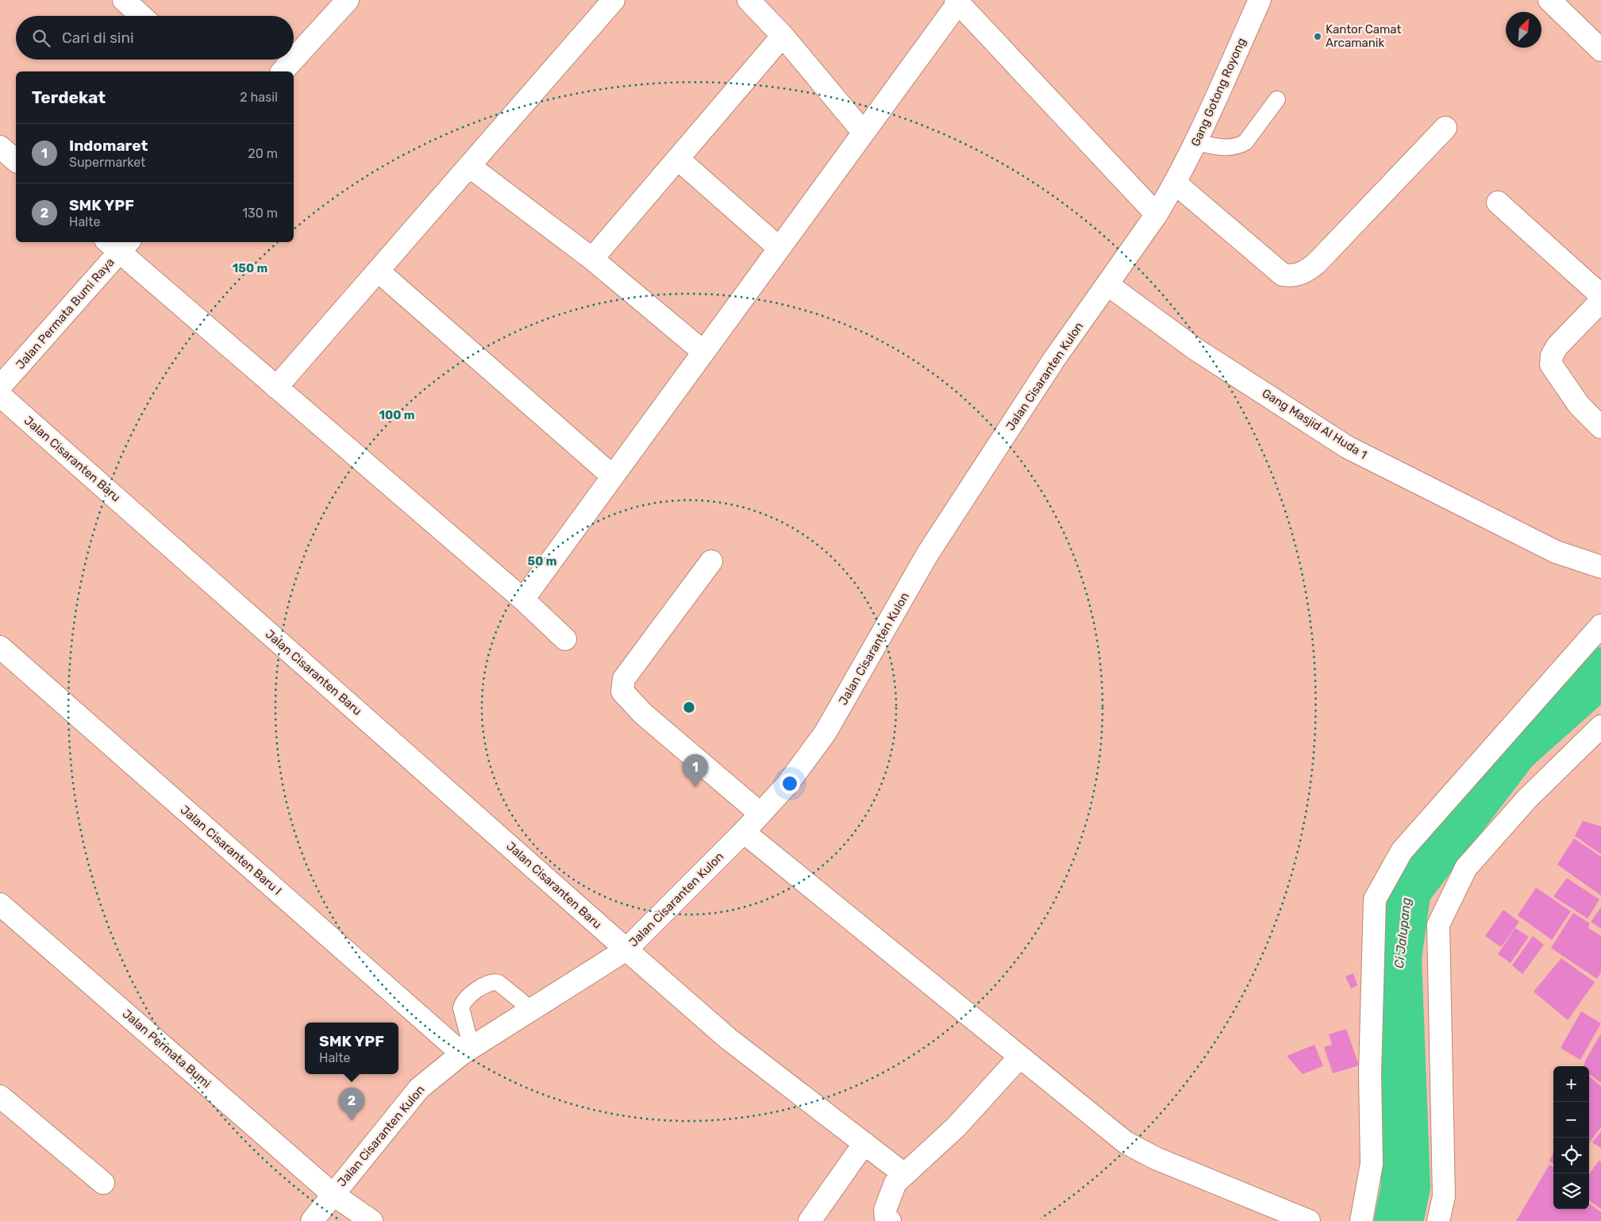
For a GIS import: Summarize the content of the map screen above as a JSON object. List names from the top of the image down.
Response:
{
  "streets": {
    "street": [
      "Gang Gotong Royong",
      "Jalan Permata Bumi Raya",
      "Jalan Cisaranten Kulon",
      "Gang Masjid Al Huda 1",
      "Jalan Cisaranten Baru",
      "Jalan Cisaranten Baru I",
      "Jalan Permata Bumi"
    ]
  },
  "crossings": [
    ["Gang Gotong Royong", "Jalan Cisaranten Kulon"],
    ["Jalan Cisaranten Kulon", "Gang Masjid Al Huda 1"],
    ["Jalan Cisaranten Kulon", "Jalan Cisaranten Baru"],
    ["Jalan Cisaranten Kulon", "Jalan Cisaranten Baru I"],
    ["Jalan Cisaranten Kulon", "Jalan Permata Bumi"]
  ],
  "water": ["Ci Jalupang"],
  "places": ["Kantor Camat Arcamanik"],
  "north": "top right",
  "page": {
    "search": "Cari di sini",
    "heading": ["Terdekat", "2 hasil"],
    "list": [
      {
        "mark": "1",
        "name": "Indomaret",
        "note": "Supermarket",
        "value": "20 m"
      },
      {
        "mark": "2",
        "name": "SMK YPF",
        "note": "Halte",
        "value": "130 m"
      }
    ],
    "pins": ["1", "2"],
    "popup": ["SMK YPF", "Halte"],
    "map_buttons": ["+", "−"]
  },
  "rings": ["150 m", "100 m", "50 m"]
}
